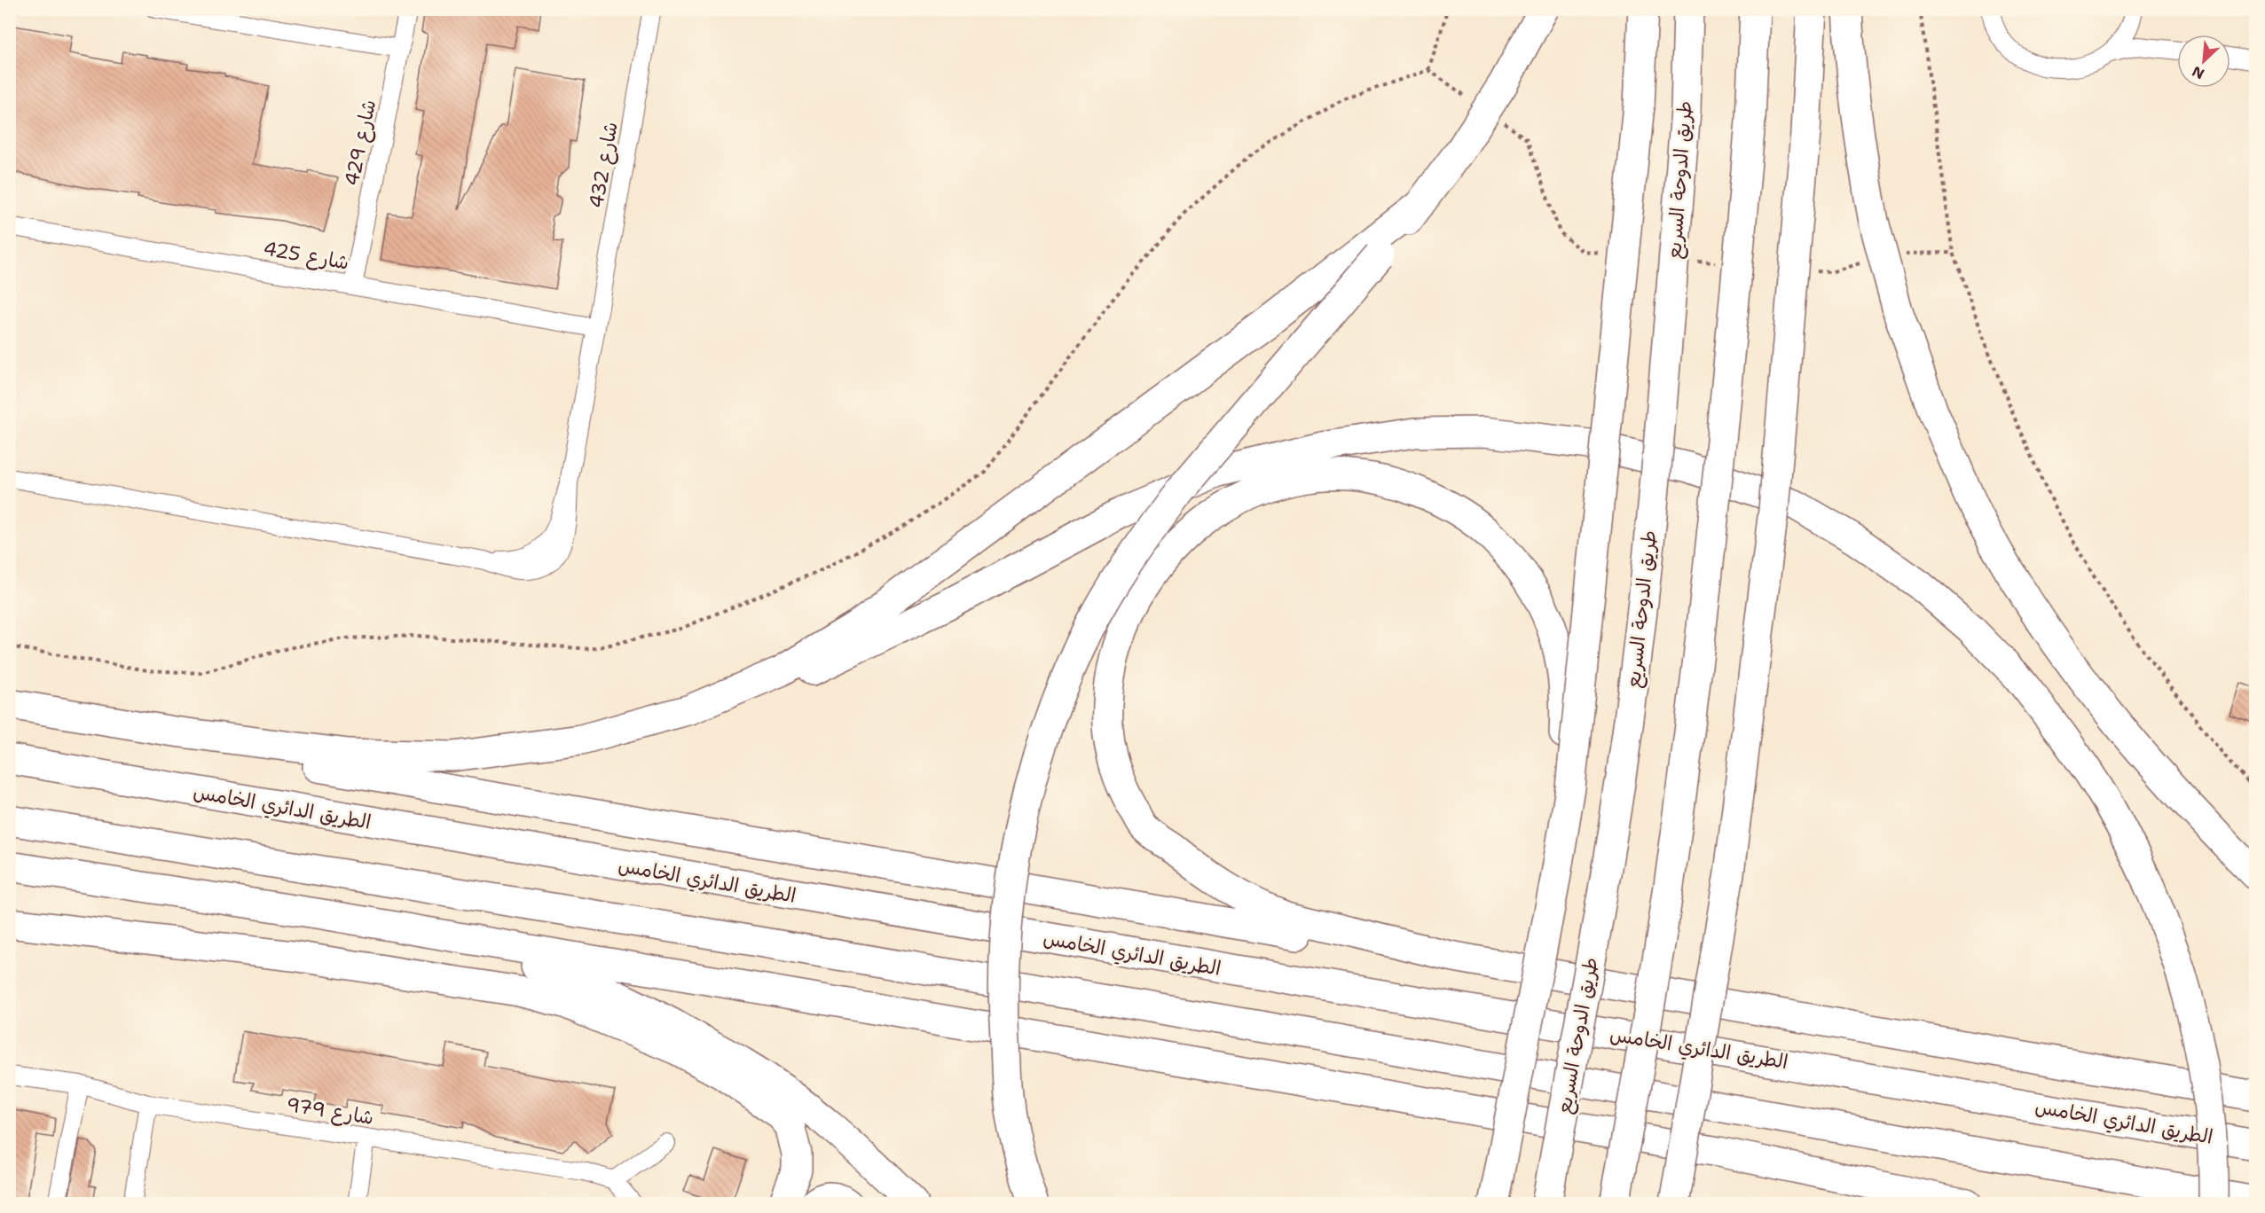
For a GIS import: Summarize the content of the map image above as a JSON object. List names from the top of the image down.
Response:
{
  "streets": {
    "highway": ["طريق الدوحة السريع", "الطريق الدائري الخامس"],
    "street": [
      "شارع 429",
      "شارع 432",
      "شارع 425",
      "شارع 979"
    ]
  },
  "crossings": [
    ["شارع 429", "شارع 425"],
    ["شارع 432", "شارع 425"]
  ],
  "north": "bottom left"
}
